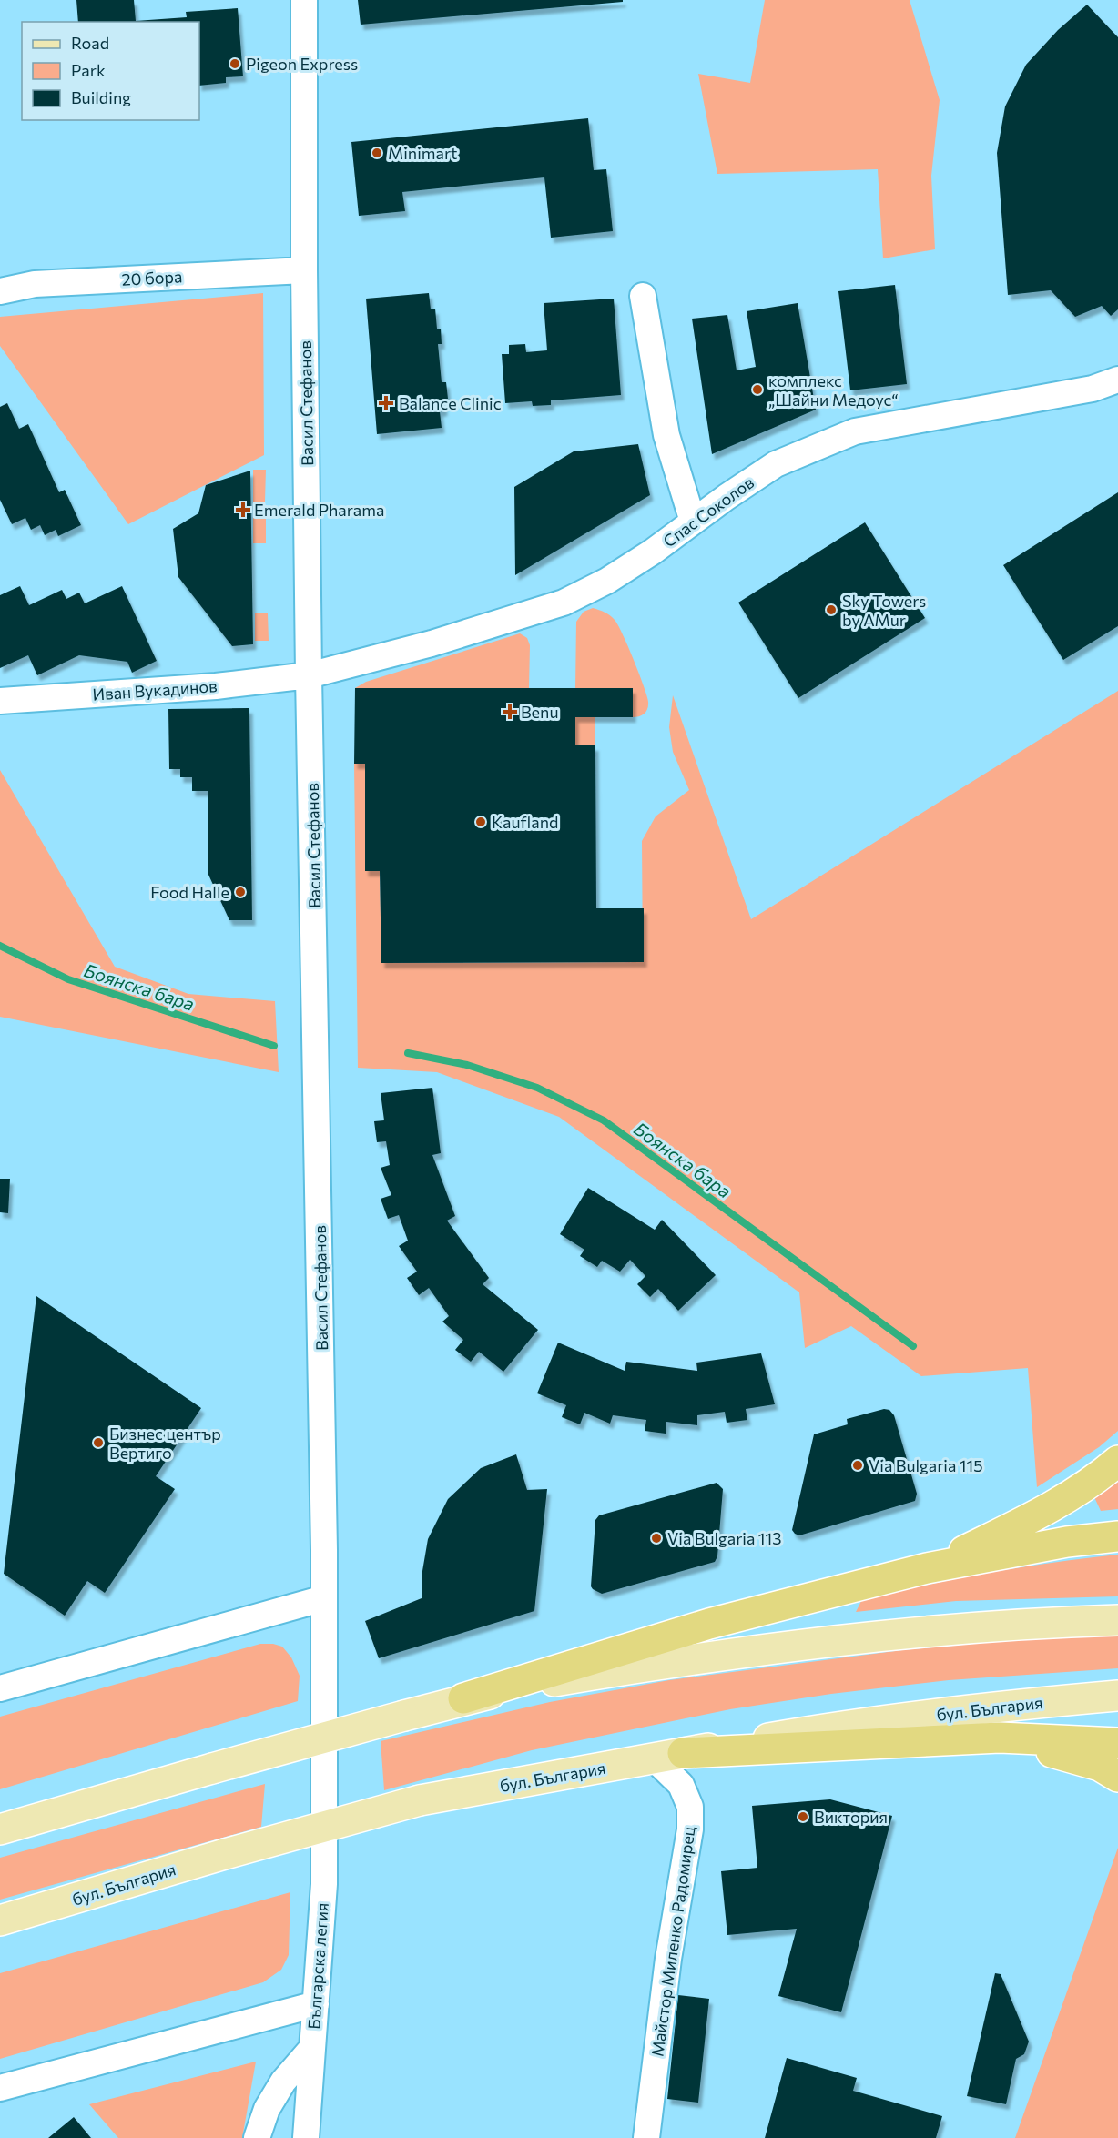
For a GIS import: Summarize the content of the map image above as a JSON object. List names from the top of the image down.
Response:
{
  "streets": {
    "main road": ["бул. България"],
    "street": [
      "20 бора",
      "Васил Стефанов",
      "Спас Соколов",
      "Иван Вукадинов",
      "Майстор Миленко Радомирец",
      "Българска легия"
    ]
  },
  "crossings": [
    ["20 бора", "Васил Стефанов"],
    ["Васил Стефанов", "Спас Соколов"],
    ["Васил Стефанов", "Иван Вукадинов"],
    ["Васил Стефанов", "Българска легия"],
    ["Спас Соколов", "Иван Вукадинов"],
    ["бул. България", "Майстор Миленко Радомирец"]
  ],
  "water": ["Боянска бара"],
  "places": {
    "other": [
      "Pigeon Express",
      "Minimart",
      "комплекс „Шайни Медоус“",
      "Sky Towers by AMur",
      "Kaufland",
      "Food Halle",
      "Бизнес център Вертиго",
      "Via Bulgaria 115",
      "Via Bulgaria 113",
      "Виктория"
    ],
    "health": ["Balance Clinic", "Emerald Pharama", "Benu"]
  },
  "legend": ["Road", "Park", "Building"]
}
